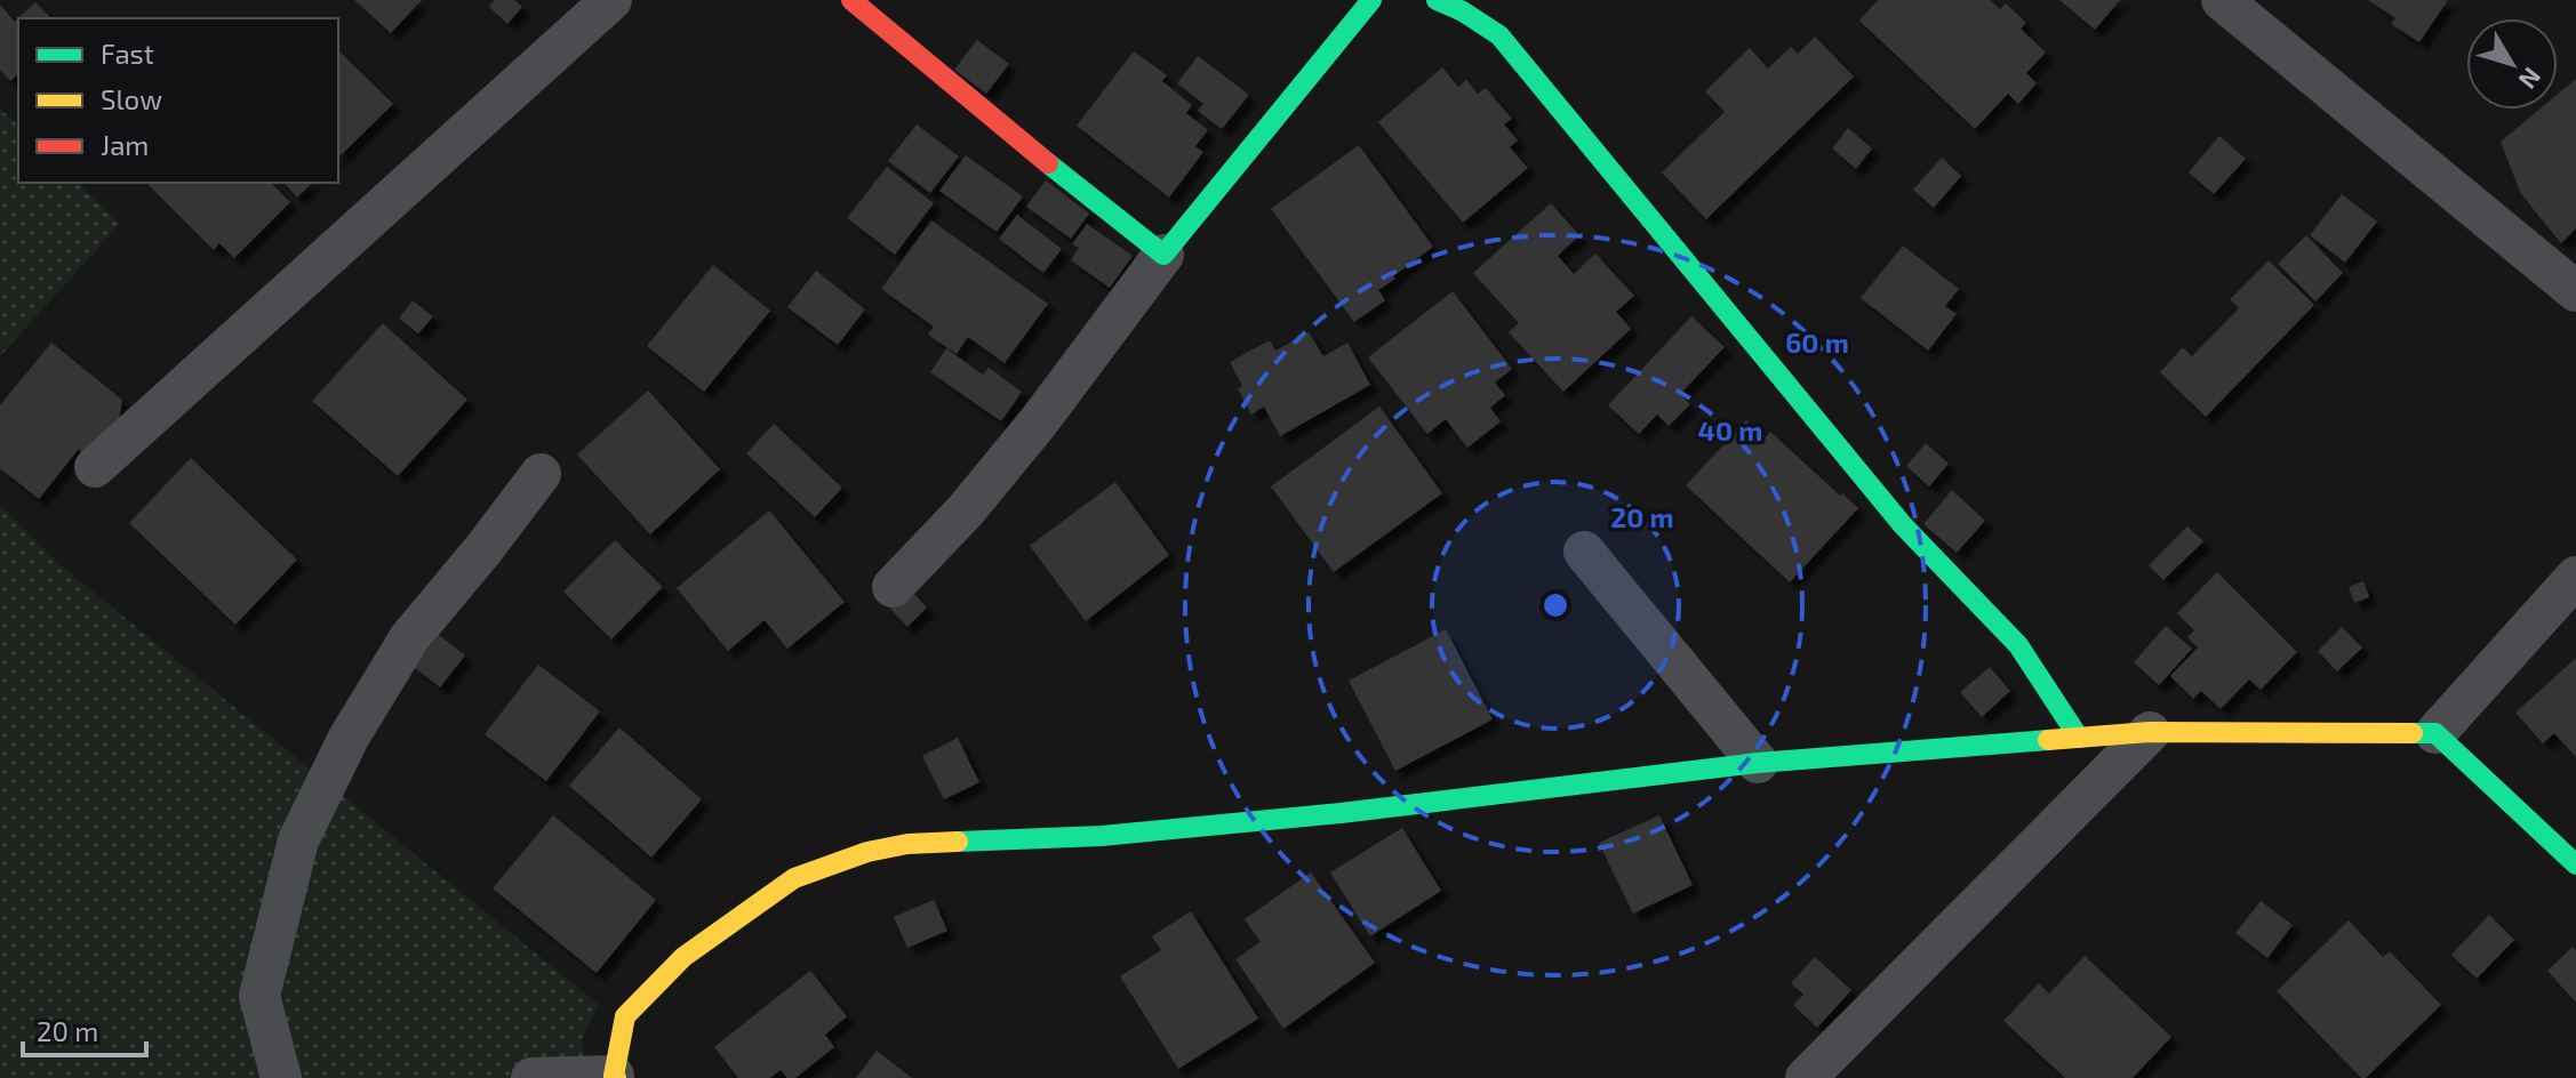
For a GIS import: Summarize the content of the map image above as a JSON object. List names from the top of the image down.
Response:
{
  "legend": ["Fast", "Slow", "Jam"],
  "scale_bar": "20 m",
  "north": "bottom right",
  "rings": ["60 m", "40 m", "20 m"]
}
